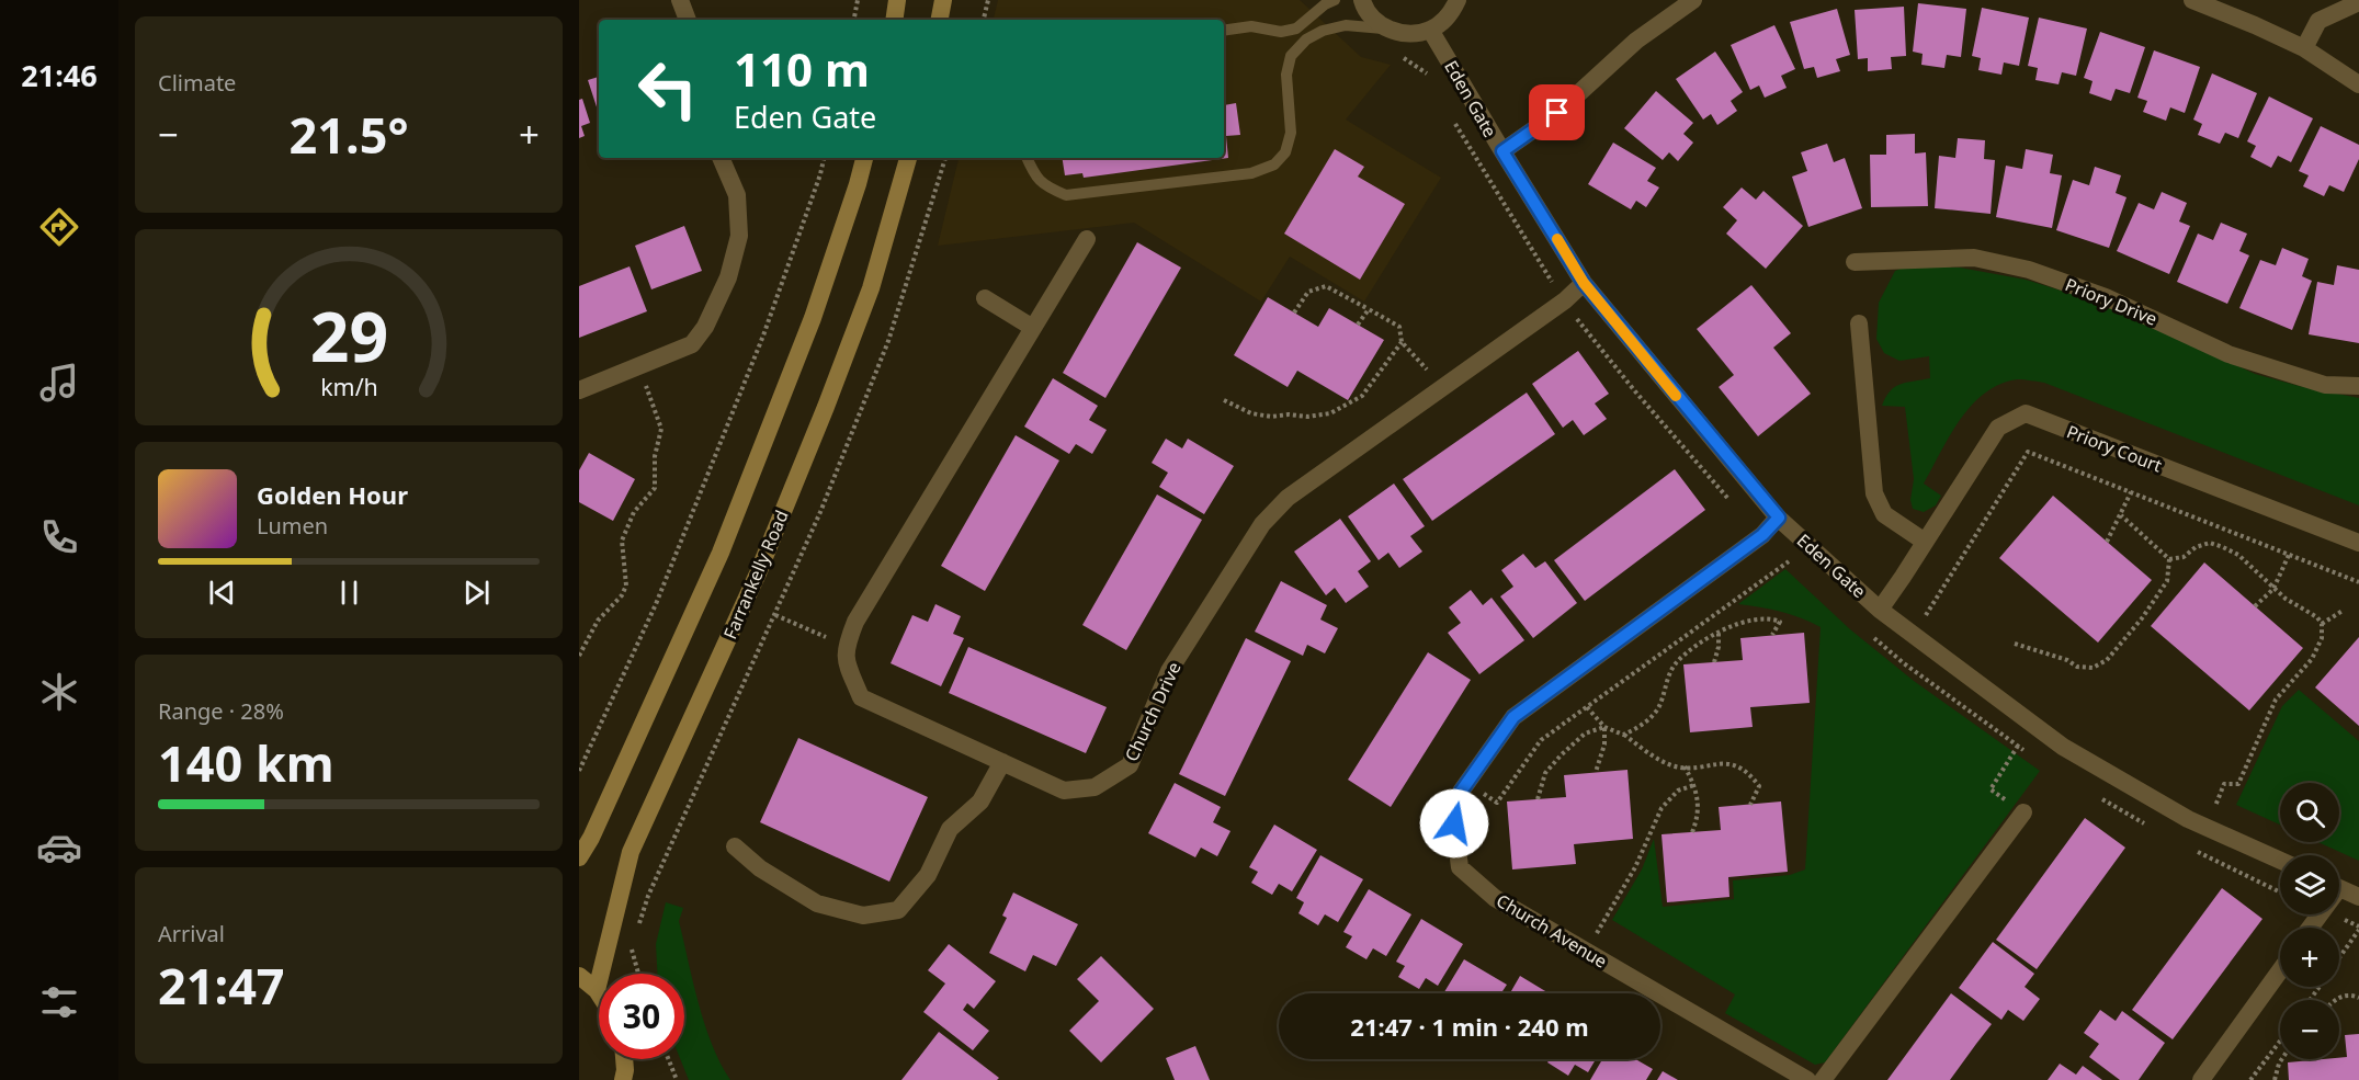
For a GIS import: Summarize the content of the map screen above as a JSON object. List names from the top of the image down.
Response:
{
  "streets": {
    "main road": ["Farrankelly Road"],
    "street": [
      "Eden Gate",
      "Priory Drive",
      "Priory Court",
      "Church Drive",
      "Church Avenue"
    ]
  },
  "crossings": [
    ["Eden Gate", "Priory Court"],
    ["Eden Gate", "Church Drive"],
    ["Eden Gate", "Church Avenue"]
  ],
  "page": {
    "tabs": "21:46",
    "tile": [
      "Climate",
      ["Range · 28%", "140 km"],
      ["Arrival", "21:47"]
    ],
    "turn": ["110 m", "Eden Gate"],
    "heat": ["−", "21.5°", "+"],
    "song": ["Golden Hour", "Lumen"],
    "map_buttons": ["+", "−"],
    "limit": "30",
    "trip": "21:47 · 1 min · 240 m",
    "gauge": ["29", "km/h"]
  }
}
